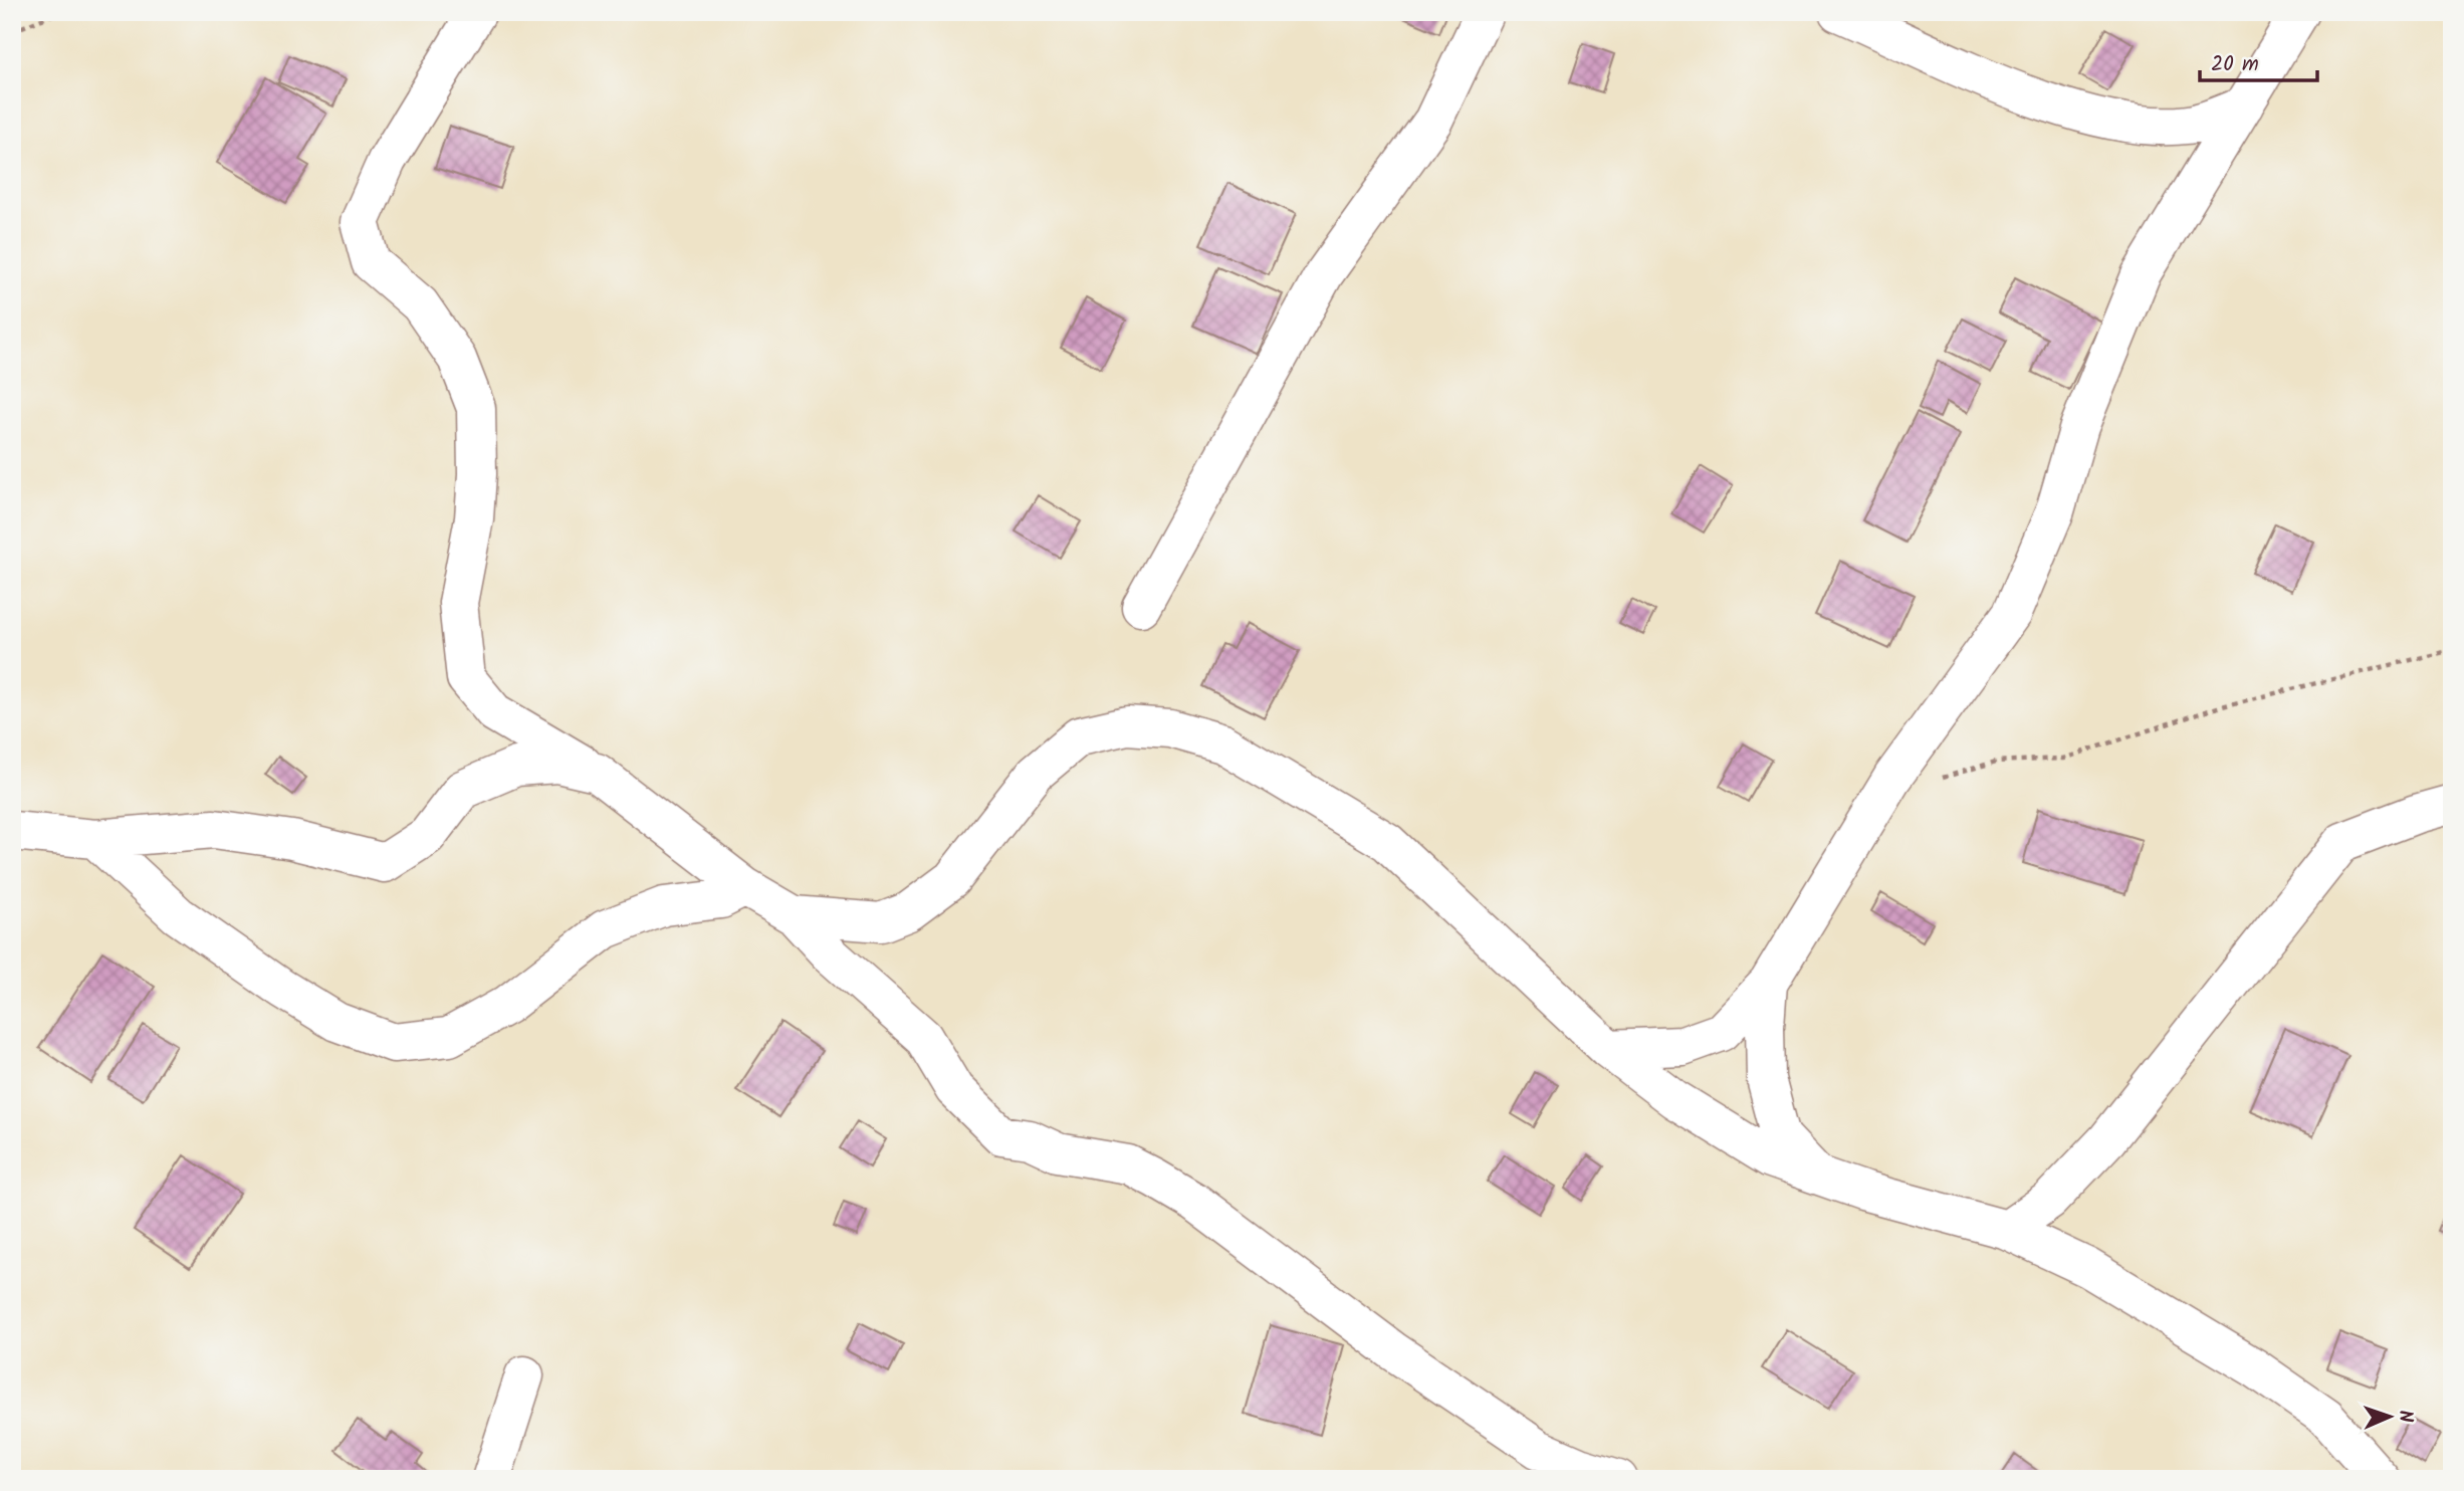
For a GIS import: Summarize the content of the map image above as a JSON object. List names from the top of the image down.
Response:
{
  "scale_bar": "20 m",
  "north": "right"
}
